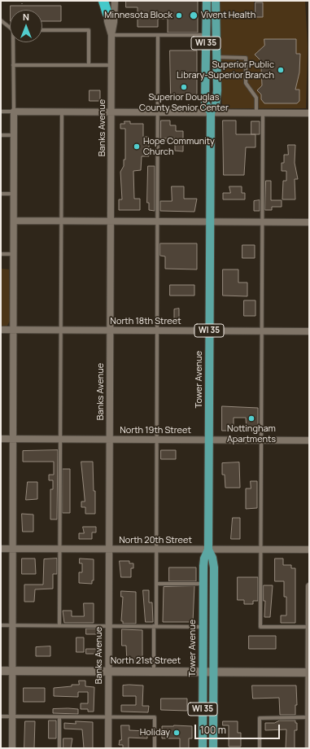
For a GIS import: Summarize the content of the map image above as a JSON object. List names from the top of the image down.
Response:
{
  "streets": {
    "main road": ["WI 35", "Tower Avenue"],
    "street": [
      "Banks Avenue",
      "North 18th Street",
      "North 19th Street",
      "North 20th Street",
      "North 21st Street"
    ]
  },
  "crossings": [
    ["Banks Avenue", "North 18th Street"],
    ["Banks Avenue", "North 19th Street"],
    ["Banks Avenue", "North 20th Street"],
    ["Banks Avenue", "North 21st Street"],
    ["North 18th Street", "Tower Avenue"],
    ["Tower Avenue", "North 19th Street"],
    ["Tower Avenue", "North 20th Street"],
    ["Tower Avenue", "North 21st Street"]
  ],
  "places": [
    "Minnesota Block",
    "Vivent Health",
    "Superior Public Library-Superior Branch",
    "Superior Douglas County Senior Center",
    "Hope Community Church",
    "Nottingham Apartments",
    "Holiday"
  ],
  "scale_bar": "100 m",
  "north": "top"
}
